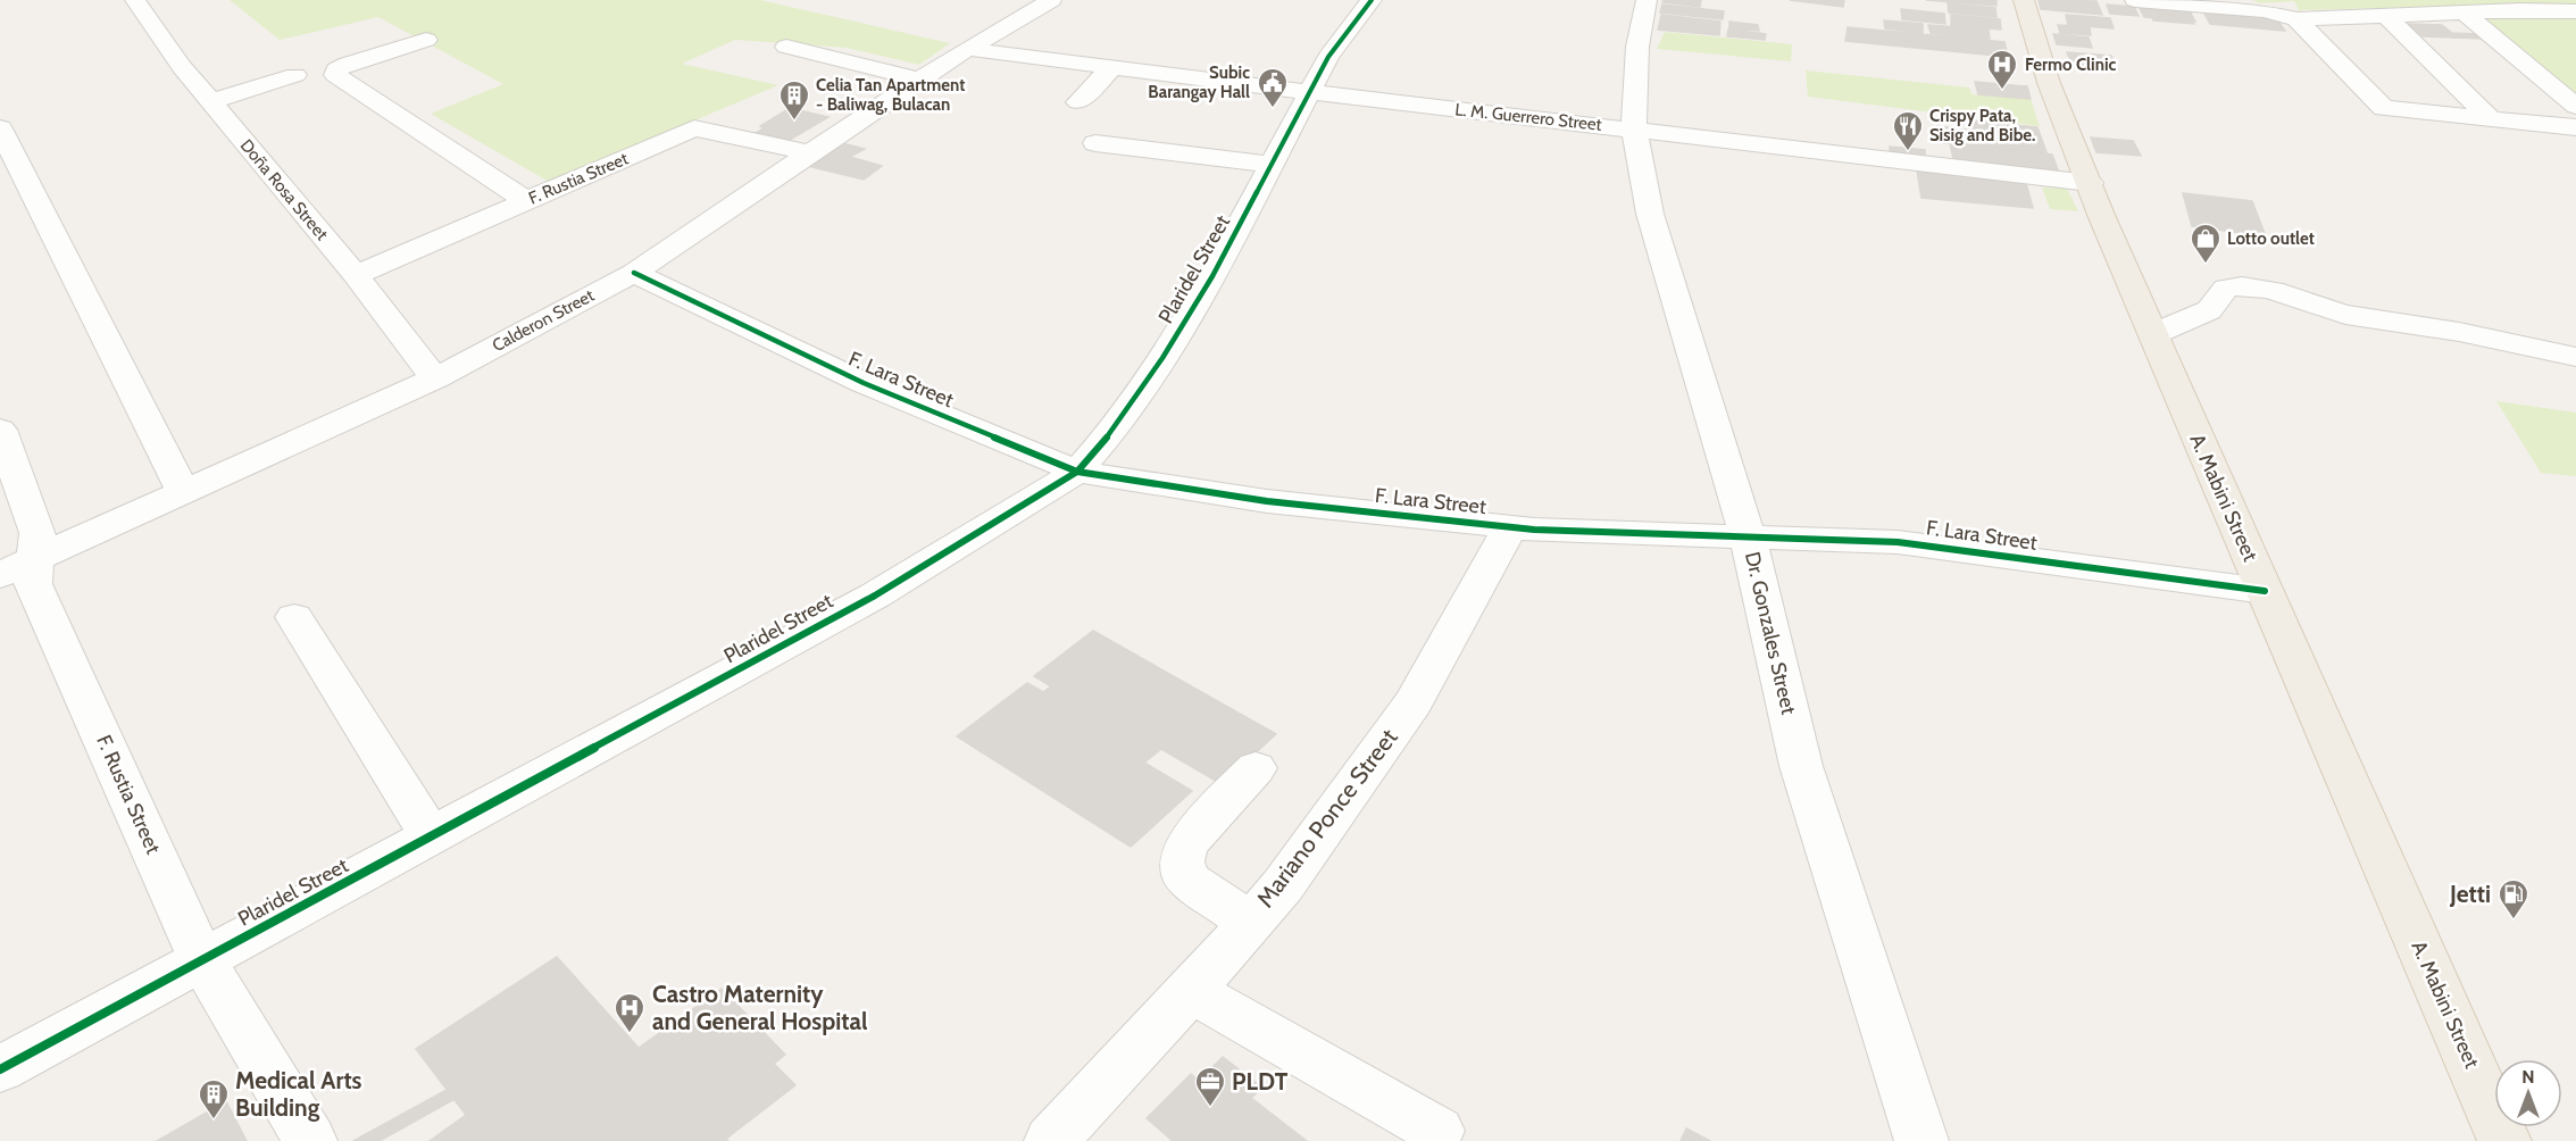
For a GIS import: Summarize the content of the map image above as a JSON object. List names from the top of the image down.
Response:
{
  "streets": {
    "main road": ["A. Mabini Street"],
    "street": [
      "L. M. Guerrero Street",
      "F. Rustia Street",
      "Doña Rosa Street",
      "Plaridel Street",
      "Calderon Street",
      "F. Lara Street",
      "Dr. Gonzales Street",
      "Mariano Ponce Street"
    ]
  },
  "crossings": [
    ["L. M. Guerrero Street", "Plaridel Street"],
    ["L. M. Guerrero Street", "Calderon Street"],
    ["L. M. Guerrero Street", "A. Mabini Street"],
    ["L. M. Guerrero Street", "Dr. Gonzales Street"],
    ["F. Rustia Street", "Doña Rosa Street"],
    ["F. Rustia Street", "Plaridel Street"],
    ["F. Rustia Street", "Calderon Street"],
    ["Doña Rosa Street", "Calderon Street"],
    ["Plaridel Street", "F. Lara Street"],
    ["Calderon Street", "F. Lara Street"],
    ["F. Lara Street", "A. Mabini Street"],
    ["F. Lara Street", "Dr. Gonzales Street"],
    ["F. Lara Street", "Mariano Ponce Street"]
  ],
  "places": {
    "hospital": ["Fermo Clinic", "Castro Maternity and General Hospital"],
    "public building": ["Subic Barangay Hall"],
    "building": ["Celia Tan Apartment - Baliwag, Bulacan", "Medical Arts Building"],
    "restaurant": ["Crispy Pata, Sisig and Bibe."],
    "shop": ["Lotto outlet"],
    "fuel station": ["Jetti"],
    "office": ["PLDT"]
  },
  "north": "top"
}
